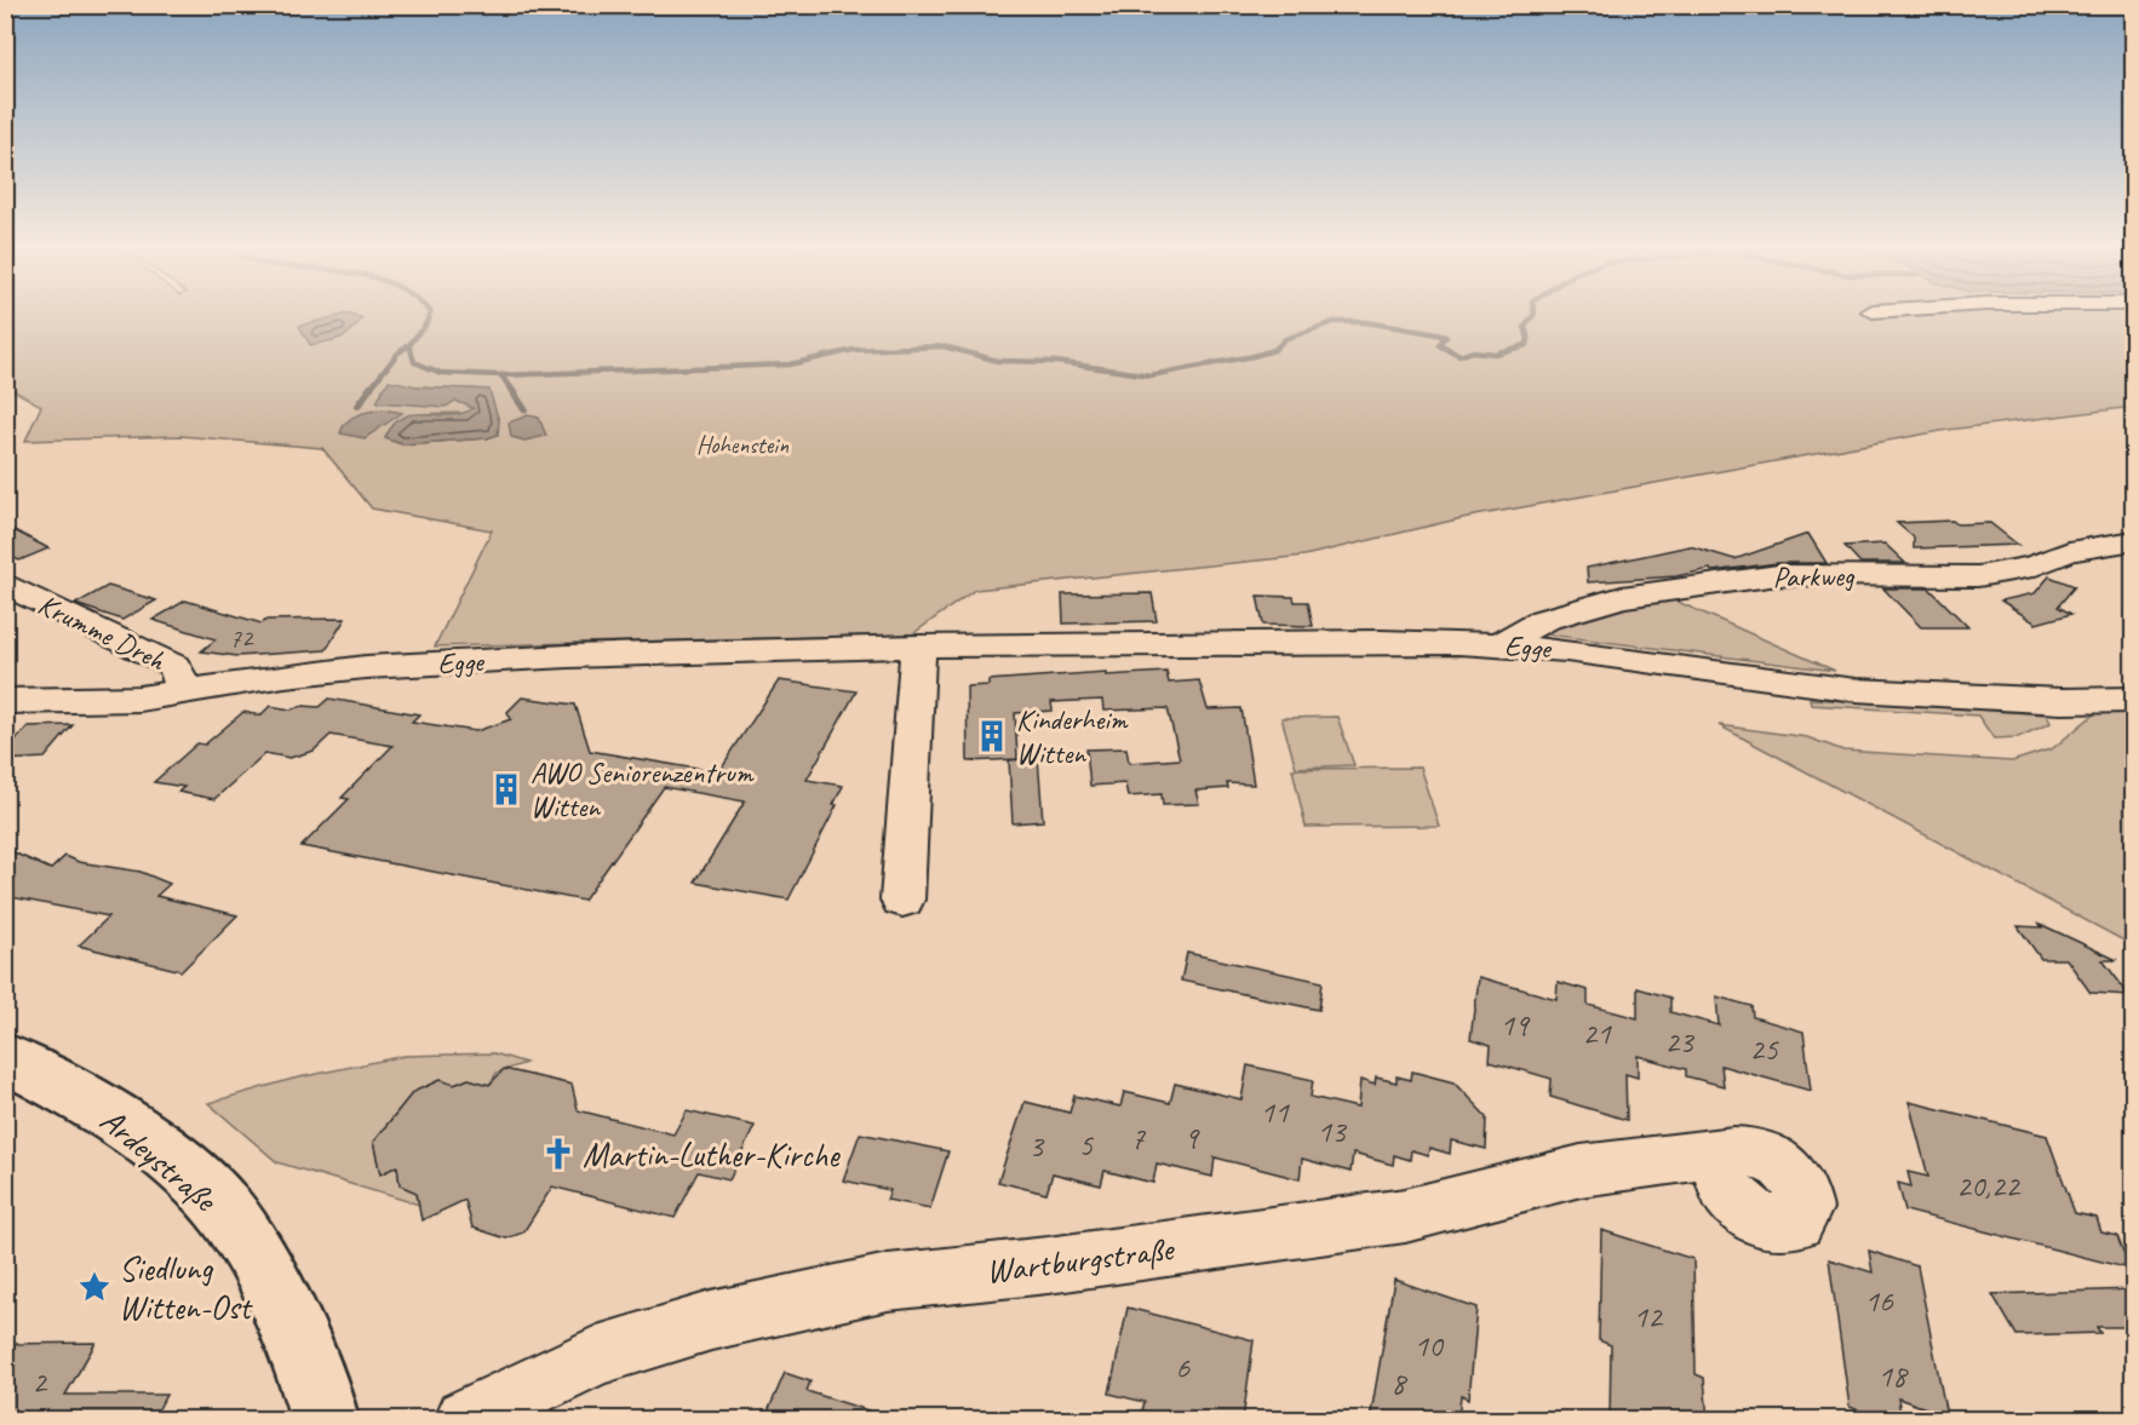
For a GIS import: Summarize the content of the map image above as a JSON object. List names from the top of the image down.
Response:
{
  "streets": {
    "main road": ["Ardeystraße"],
    "street": [
      "Parkweg",
      "Krumme Dreh",
      "Egge",
      "Wartburgstraße"
    ]
  },
  "crossings": [
    ["Parkweg", "Egge"],
    ["Krumme Dreh", "Egge"]
  ],
  "parks": ["Hohenstein"],
  "places": {
    "building": ["Kinderheim Witten", "AWO Seniorenzentrum Witten"],
    "church": ["Martin-Luther-Kirche"],
    "place": ["Siedlung Witten-Ost"]
  },
  "house_numbers": [
    "72",
    "19",
    "21",
    "23",
    "25",
    "11",
    "13",
    "9",
    "7",
    "5",
    "3",
    "20,22",
    "16",
    "12",
    "10",
    "6",
    "18",
    "2",
    "8"
  ]
}
